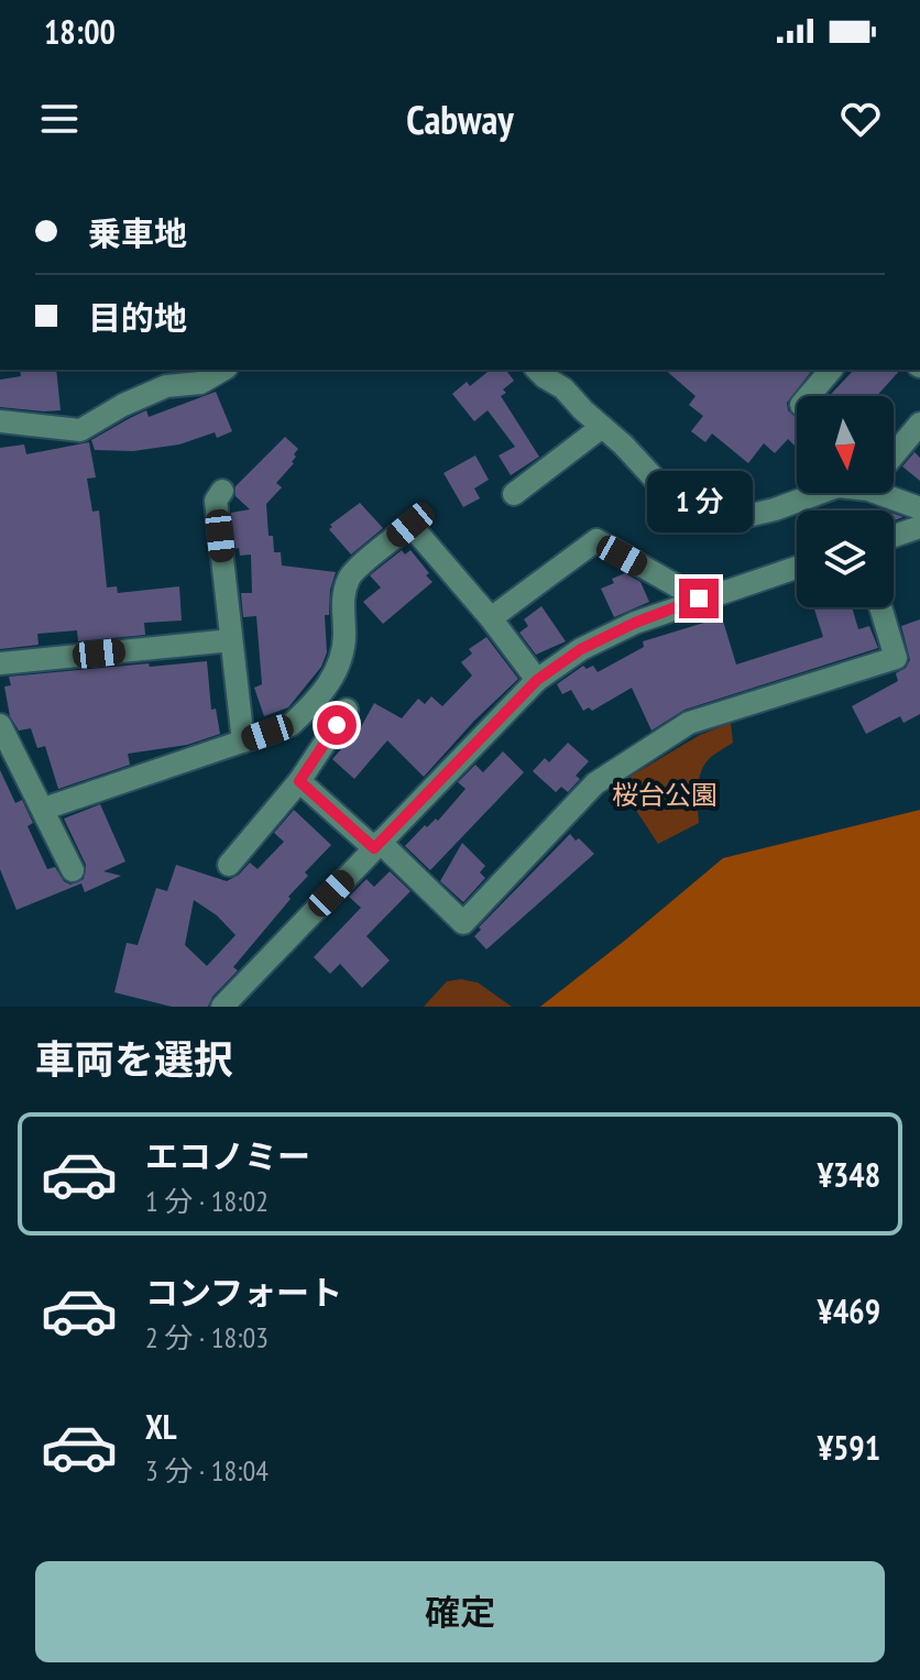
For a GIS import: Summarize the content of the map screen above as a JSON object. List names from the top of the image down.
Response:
{
  "parks": ["桜台公園"],
  "north": "bottom",
  "page": {
    "status": "18:00",
    "header": "Cabway",
    "banner": ["乗車地", "目的地"],
    "bubble": "1 分",
    "heading": "車両を選択",
    "list": [
      {
        "name": "エコノミー",
        "note": "1 分 · 18:02",
        "value": "¥348"
      },
      {
        "name": "コンフォート",
        "note": "2 分 · 18:03",
        "value": "¥469"
      },
      {
        "name": "XL",
        "note": "3 分 · 18:04",
        "value": "¥591"
      }
    ],
    "buttons": "確定"
  }
}
